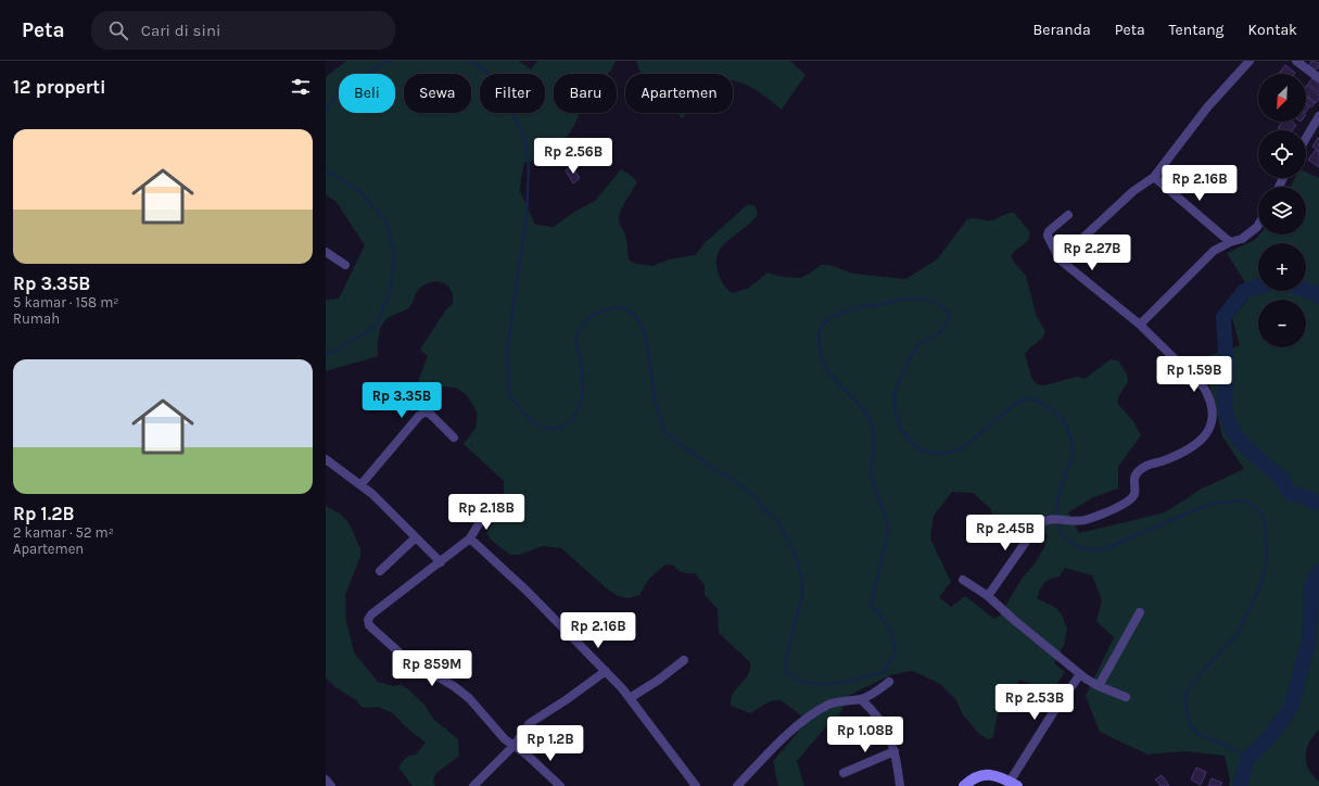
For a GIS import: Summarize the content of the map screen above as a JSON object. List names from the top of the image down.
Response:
{
  "north": "bottom left",
  "page": {
    "header": "Peta",
    "search": "Cari di sini",
    "nav": [
      "Beranda",
      "Peta",
      "Tentang",
      "Kontak"
    ],
    "heading": "12 properti",
    "map_buttons": ["+", "−"],
    "chip": [
      "Beli",
      "Sewa",
      "Filter",
      "Baru",
      "Apartemen"
    ],
    "list": [
      {
        "name": "Rp 3.35B",
        "note": "5 kamar · 158 m² · Rumah"
      },
      {
        "name": "Rp 1.2B",
        "note": "2 kamar · 52 m² · Apartemen"
      }
    ],
    "price": [
      "Rp 2.56B",
      "Rp 2.16B",
      "Rp 2.27B",
      "Rp 1.59B",
      "Rp 3.35B",
      "Rp 2.18B",
      "Rp 2.45B",
      "Rp 2.16B",
      "Rp 859M",
      "Rp 2.53B",
      "Rp 1.08B",
      "Rp 1.2B"
    ]
  }
}
